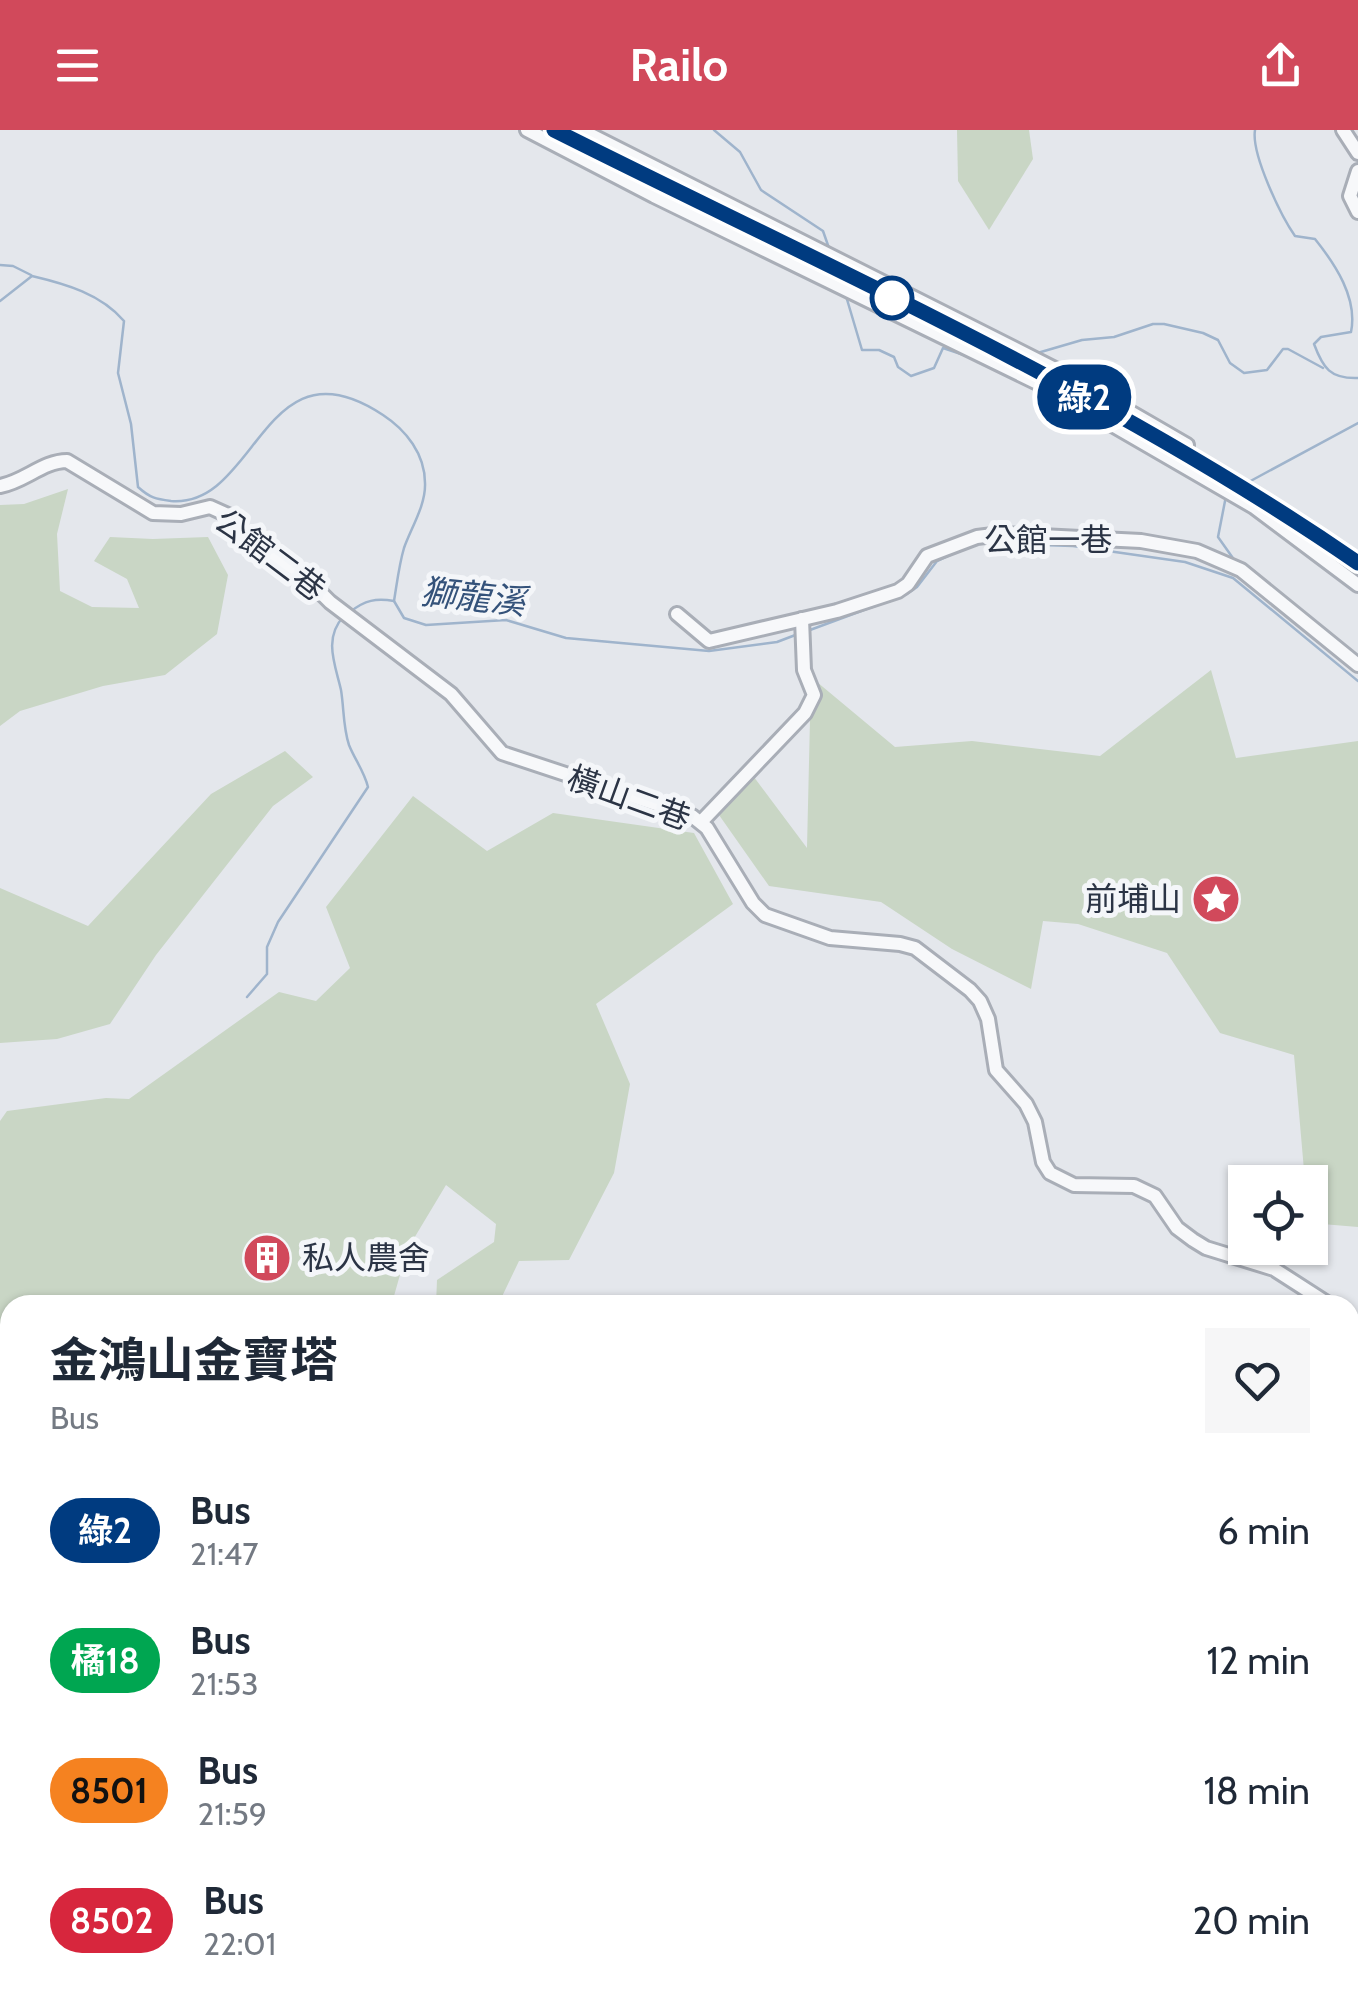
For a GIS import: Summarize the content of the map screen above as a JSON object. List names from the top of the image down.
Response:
{
  "streets": {
    "street": ["公館一巷", "公館二巷", "橫山二巷"]
  },
  "crossings": [
    ["公館二巷", "橫山二巷"]
  ],
  "water": ["獅龍溪"],
  "places": {
    "place": ["前埔山"],
    "building": ["私人農舍"]
  },
  "lines": ["bus line 綠2"],
  "page": {
    "header": "Railo",
    "on_map": "綠2",
    "heading": ["金鴻山金寶塔", "Bus"],
    "list": [
      {
        "mark": "綠2",
        "name": "Bus",
        "note": "21:47",
        "value": "6 min"
      },
      {
        "mark": "橘18",
        "name": "Bus",
        "note": "21:53",
        "value": "12 min"
      },
      {
        "mark": "8501",
        "name": "Bus",
        "note": "21:59",
        "value": "18 min"
      },
      {
        "mark": "8502",
        "name": "Bus",
        "note": "22:01",
        "value": "20 min"
      }
    ]
  }
}
